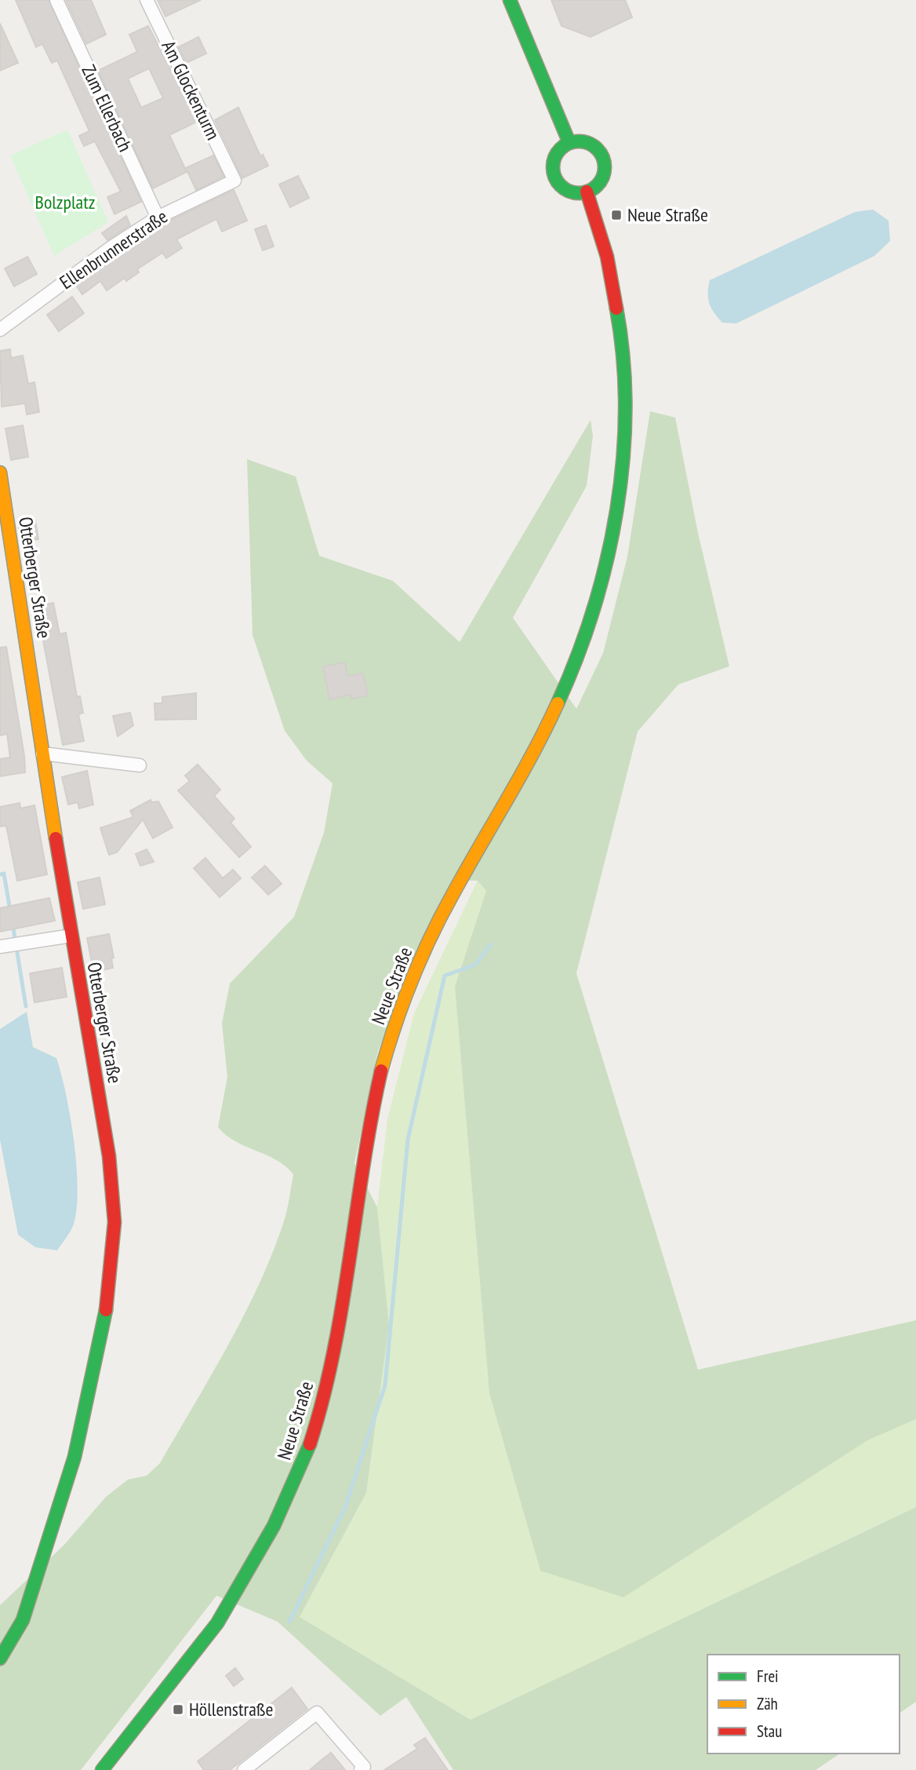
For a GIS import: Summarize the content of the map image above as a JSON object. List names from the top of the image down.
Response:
{
  "streets": {
    "main road": ["Otterberger Straße", "Neue Straße"],
    "street": ["Am Glockenturm", "Zum Ellerbach", "Ellenbrunnerstraße"]
  },
  "crossings": [
    ["Am Glockenturm", "Ellenbrunnerstraße"],
    ["Zum Ellerbach", "Ellenbrunnerstraße"]
  ],
  "parks": ["Bolzplatz"],
  "places": {
    "transit": ["Neue Straße", "Höllenstraße"]
  },
  "legend": ["Frei", "Zäh", "Stau"]
}
